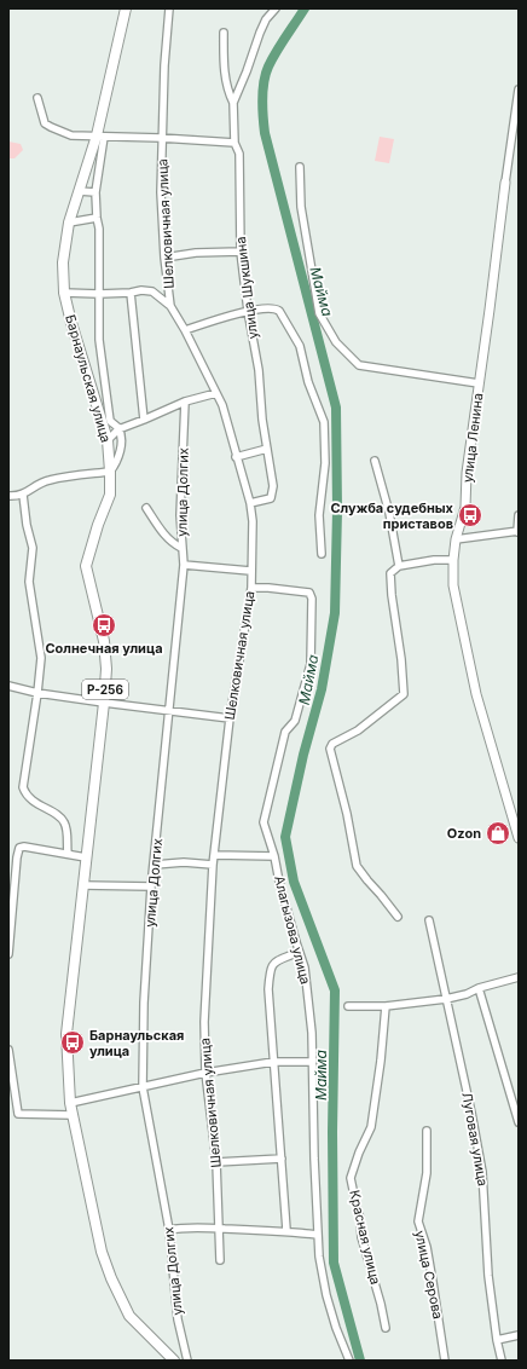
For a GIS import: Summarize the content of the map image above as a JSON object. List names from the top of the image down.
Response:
{
  "streets": {
    "main road": ["Барнаульская улица", "Р-256"],
    "street": [
      "Шелковичная улица",
      "улица Шукшина",
      "улица Ленина",
      "улица Долгих",
      "Алагызова улица",
      "Луговая улица",
      "Красная улица",
      "улица Серова"
    ]
  },
  "crossings": [
    ["Шелковичная улица", "улица Шукшина"],
    ["Шелковичная улица", "Алагызова улица"]
  ],
  "water": ["Майма"],
  "places": {
    "bus stop": ["Служба судебных приставов", "Солнечная улица", "Барнаульская улица"],
    "shop": ["Ozon"]
  }
}
